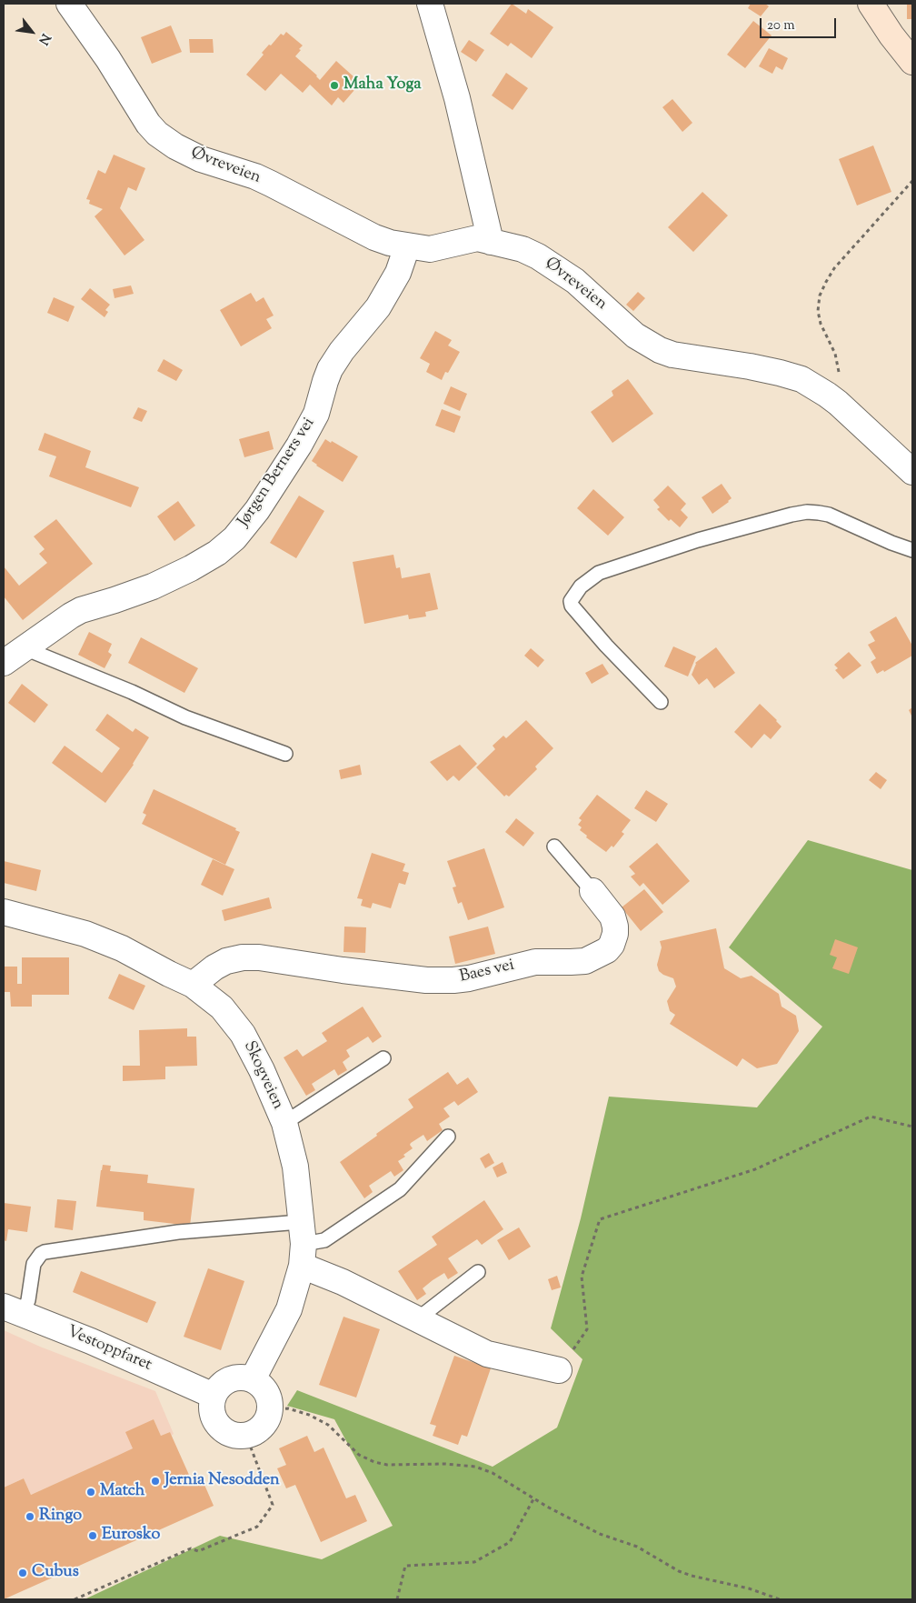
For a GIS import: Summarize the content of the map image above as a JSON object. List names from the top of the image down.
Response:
{
  "streets": {
    "street": [
      "Øvreveien",
      "Jørgen Berners vei",
      "Baes vei",
      "Skogveien",
      "Vestoppfaret"
    ]
  },
  "crossings": [
    ["Øvreveien", "Jørgen Berners vei"],
    ["Baes vei", "Skogveien"],
    ["Skogveien", "Vestoppfaret"]
  ],
  "places": [
    "Maha Yoga",
    "Jernia Nesodden",
    "Match",
    "Ringo",
    "Eurosko",
    "Cubus"
  ],
  "scale_bar": "20 m",
  "north": "bottom right"
}
